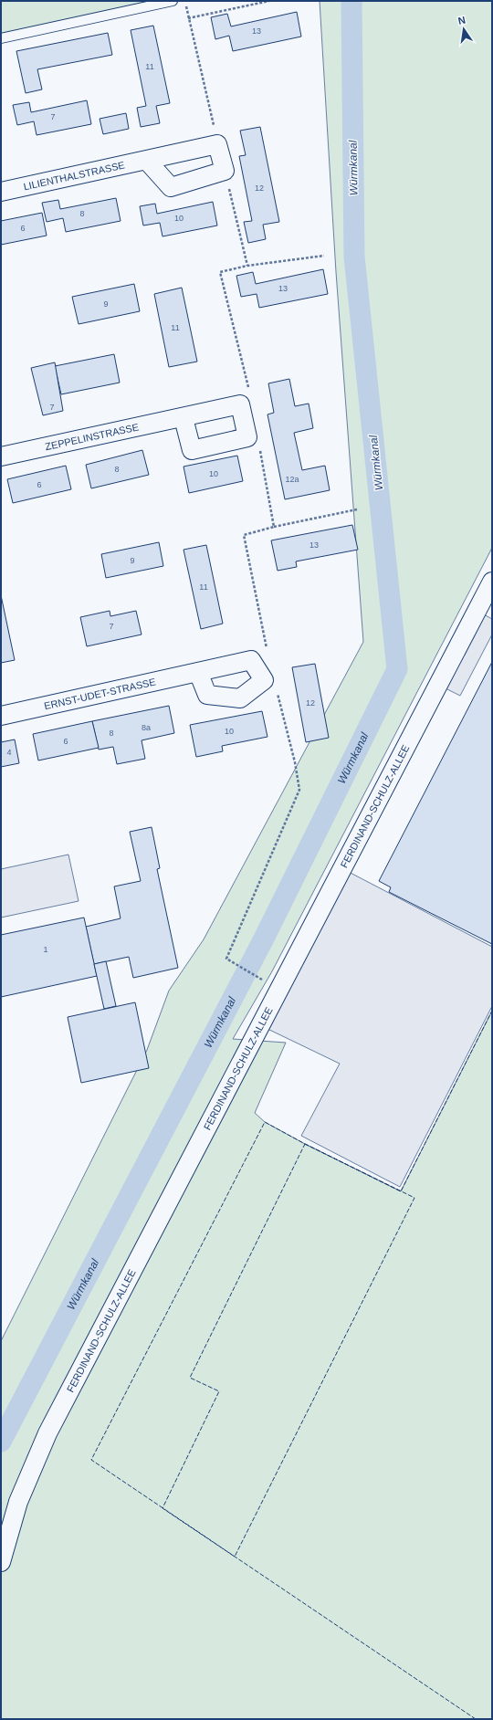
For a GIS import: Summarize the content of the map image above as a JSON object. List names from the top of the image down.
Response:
{
  "streets": {
    "street": [
      "LILIENTHALSTRASSE",
      "ZEPPELINSTRASSE",
      "ERNST-UDET-STRASSE",
      "FERDINAND-SCHULZ-ALLEE"
    ]
  },
  "water": ["Würmkanal"],
  "house_numbers": [
    "13",
    "11",
    "7",
    "12",
    "8",
    "10",
    "6",
    "13",
    "9",
    "11",
    "7",
    "8",
    "10",
    "12a",
    "6",
    "13",
    "9",
    "11",
    "7",
    "12",
    "8a",
    "10",
    "8",
    "6",
    "4",
    "1"
  ],
  "north": "top"
}
